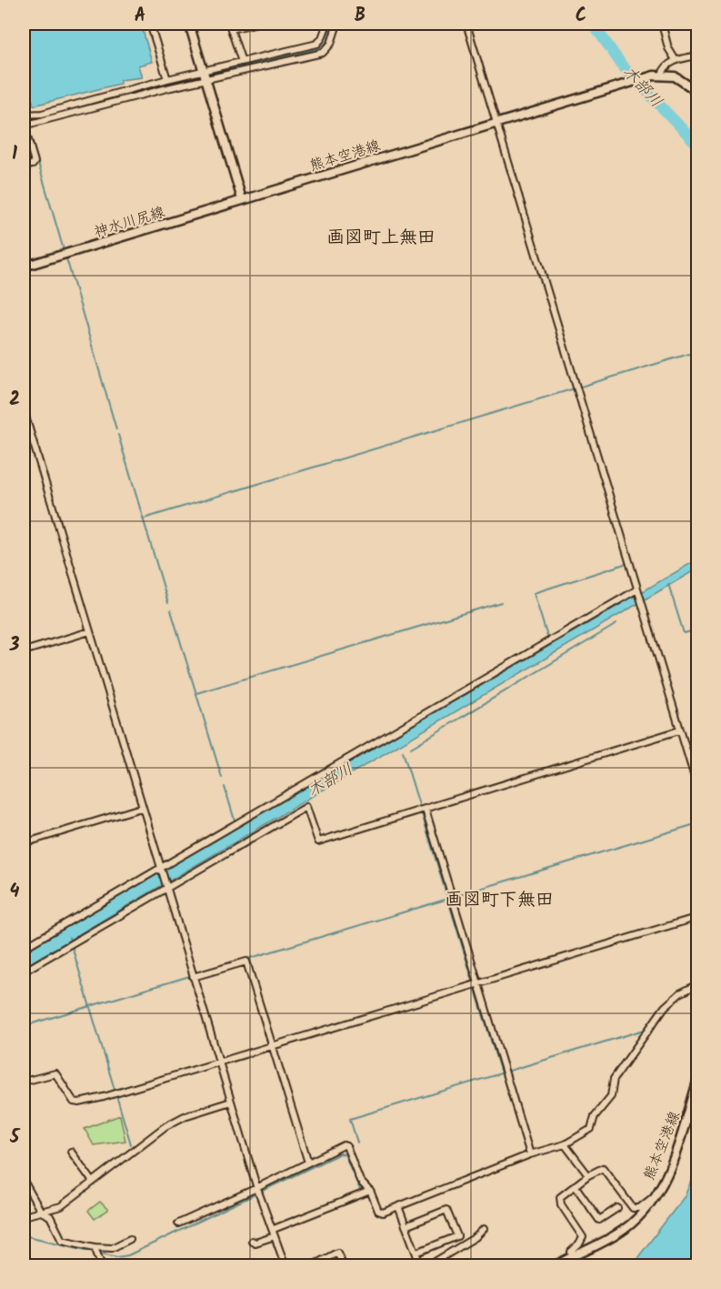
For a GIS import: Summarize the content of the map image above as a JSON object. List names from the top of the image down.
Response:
{
  "streets": {
    "main road": ["熊本空港線", "神水川尻線"]
  },
  "crossings": [
    ["熊本空港線", "神水川尻線"]
  ],
  "districts": ["画図町上無田", "画図町下無田"],
  "water": ["木部川"],
  "grid": {
    "columns": ["A", "B", "C"],
    "rows": [
      "1",
      "2",
      "3",
      "4",
      "5"
    ]
  }
}
